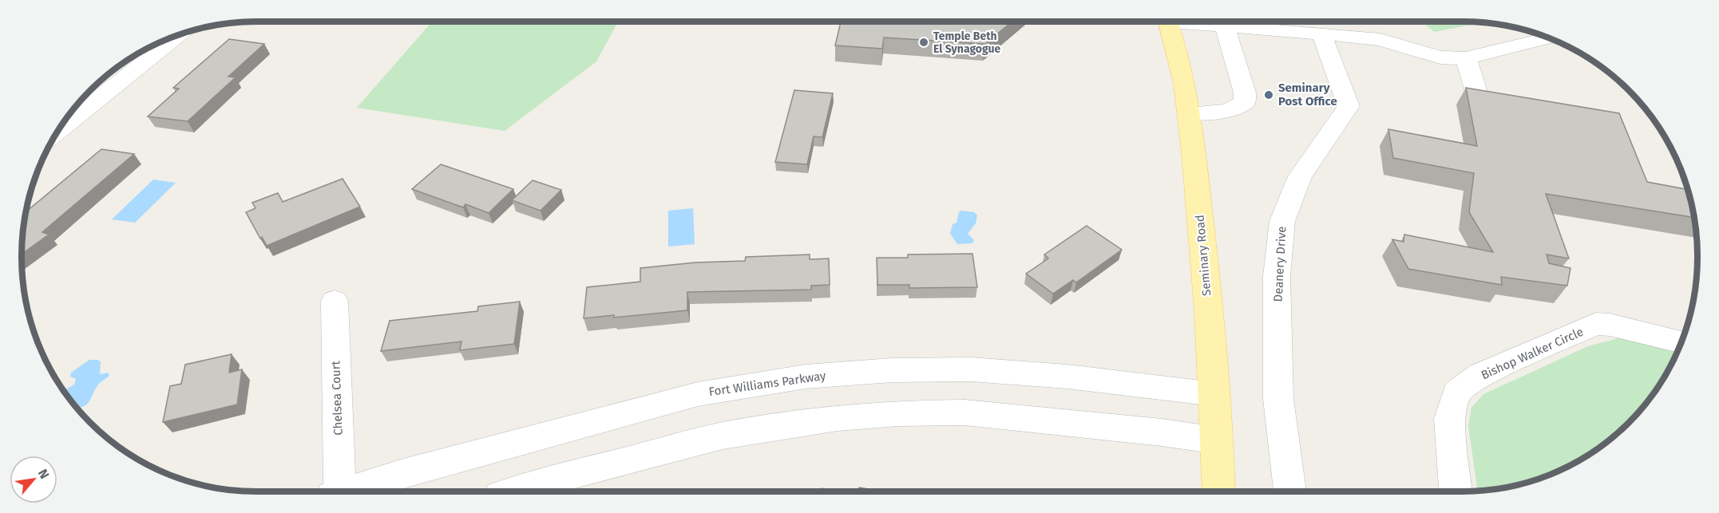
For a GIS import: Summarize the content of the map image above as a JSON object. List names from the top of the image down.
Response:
{
  "streets": {
    "main road": ["Seminary Road"],
    "street": [
      "Deanery Drive",
      "Bishop Walker Circle",
      "Fort Williams Parkway",
      "Chelsea Court"
    ]
  },
  "crossings": [
    ["Seminary Road", "Fort Williams Parkway"]
  ],
  "places": ["Temple Beth El Synagogue", "Seminary Post Office"],
  "north": "top right"
}
